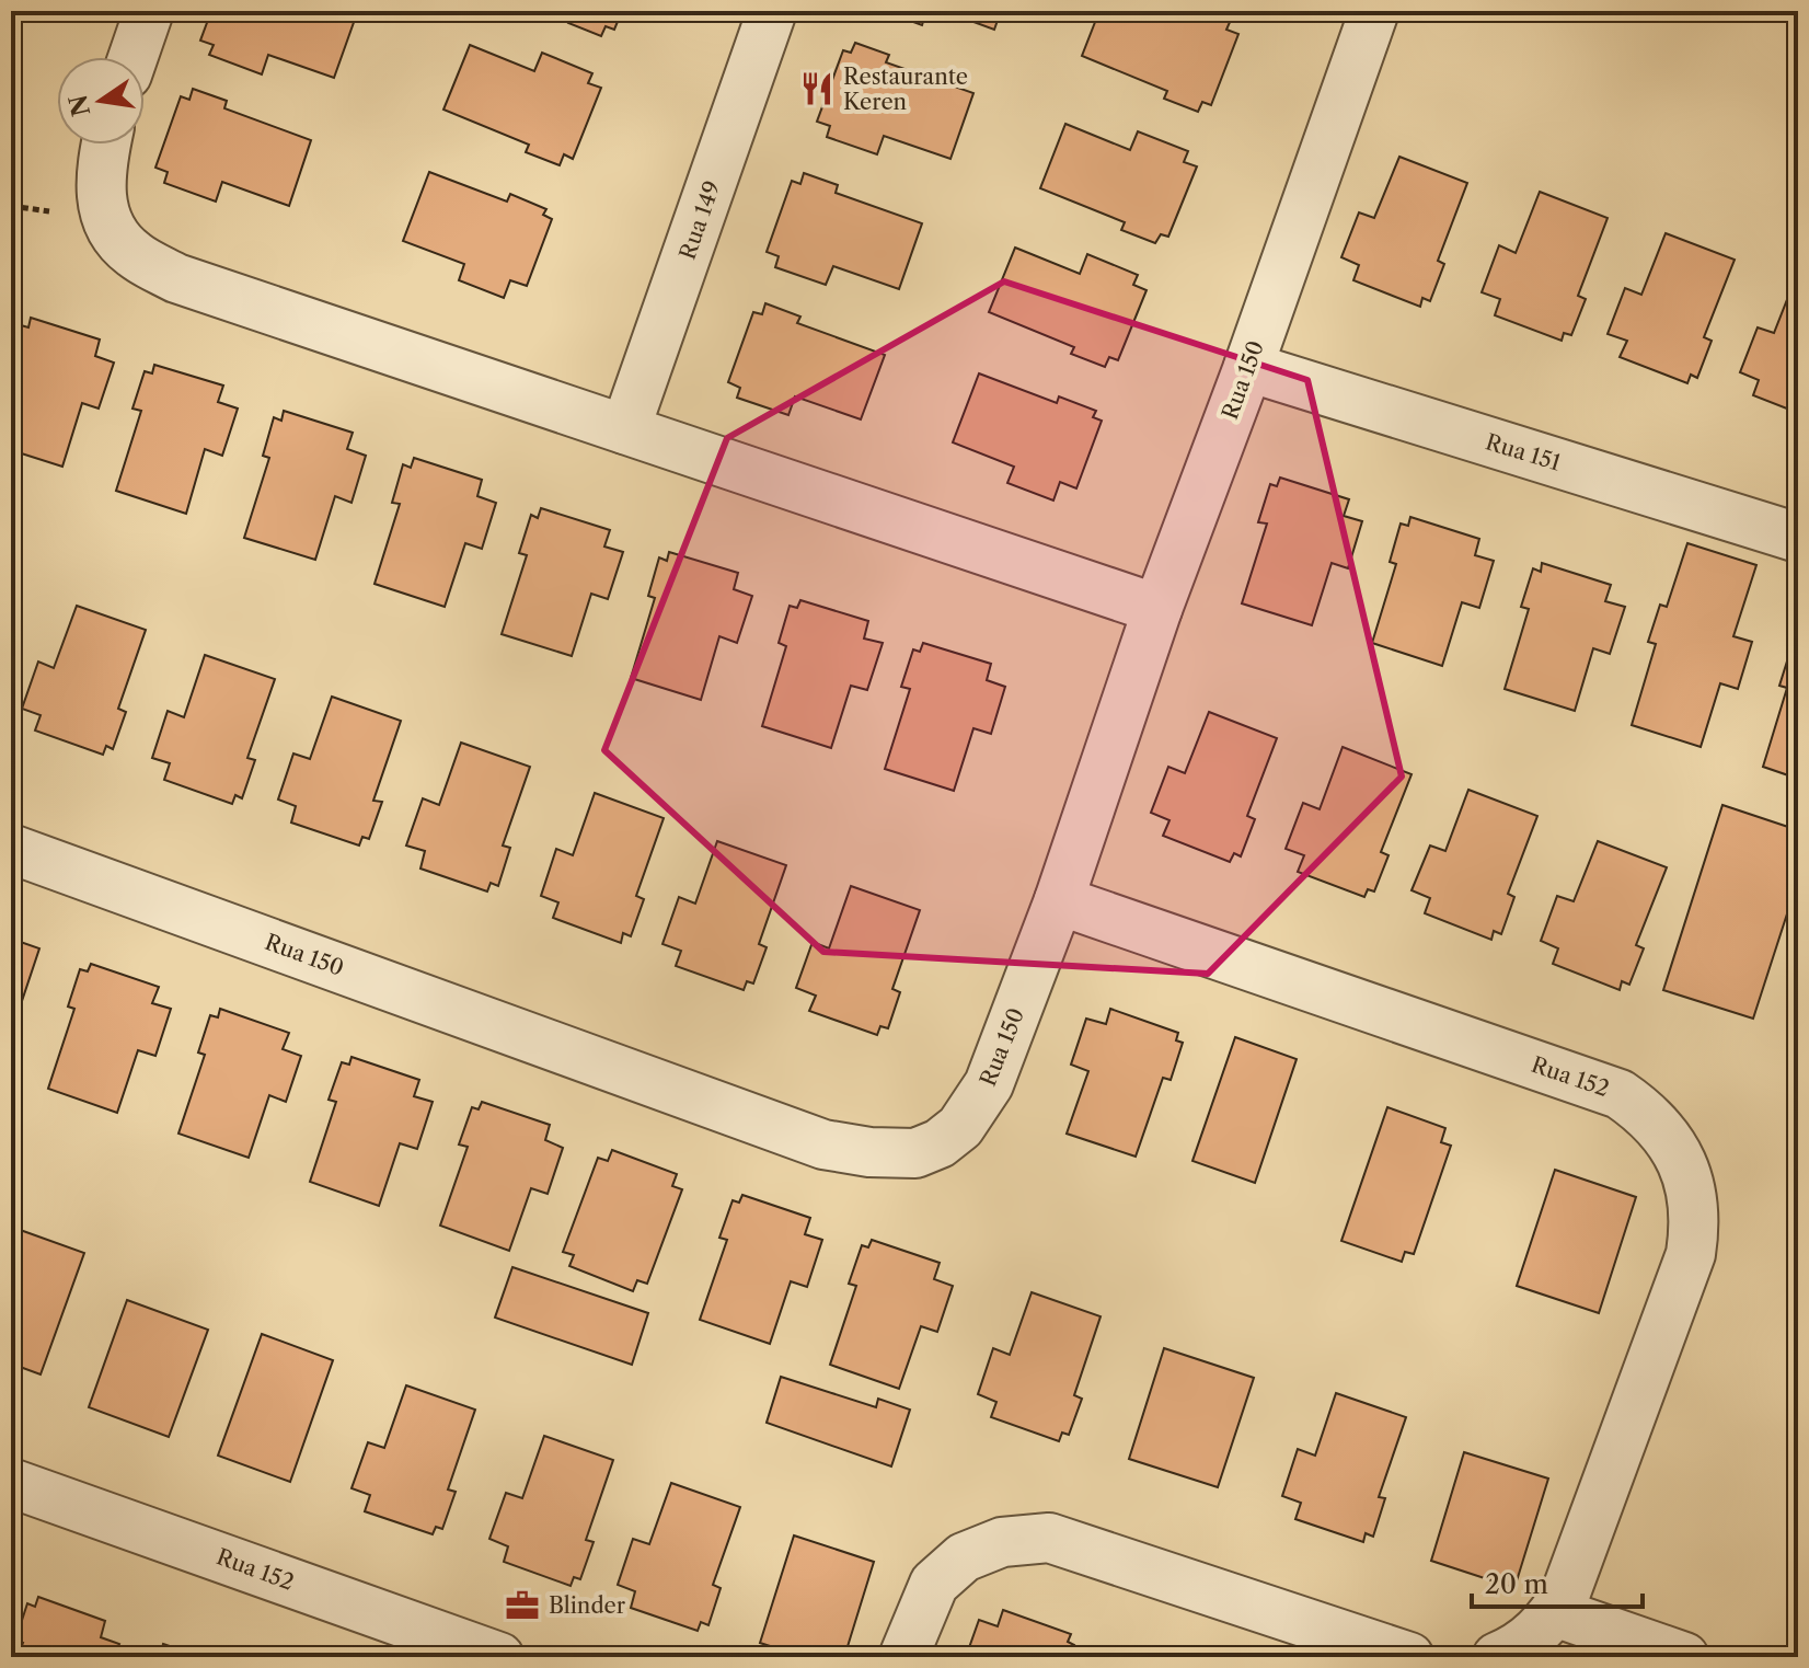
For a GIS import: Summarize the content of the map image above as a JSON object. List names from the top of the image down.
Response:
{
  "streets": {
    "street": [
      "Rua 149",
      "Rua 150",
      "Rua 151",
      "Rua 152"
    ]
  },
  "crossings": [
    ["Rua 150", "Rua 151"],
    ["Rua 150", "Rua 152"]
  ],
  "places": {
    "restaurant": ["Restaurante Keren"],
    "office": ["Blinder"]
  },
  "scale_bar": "20 m",
  "north": "left"
}
